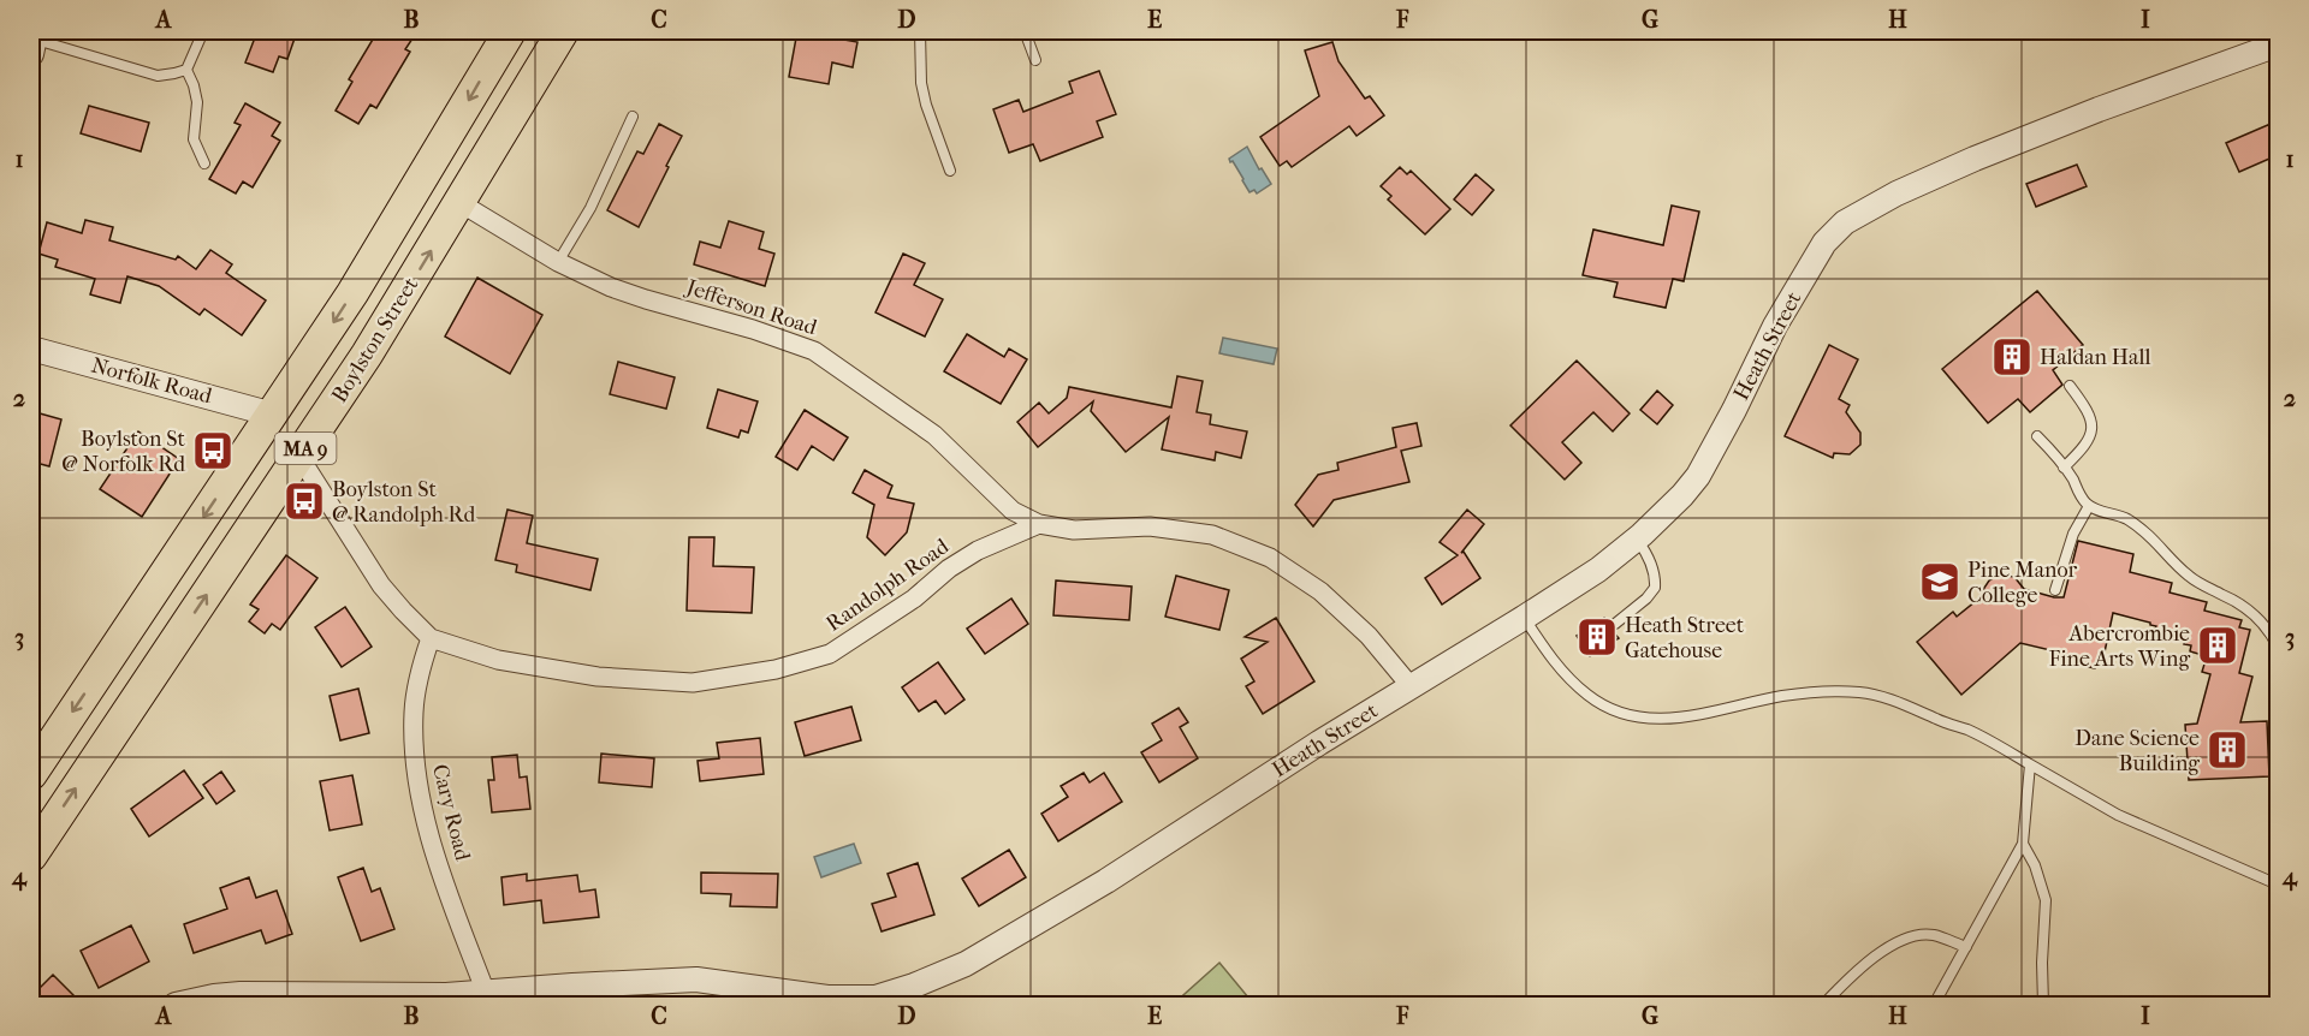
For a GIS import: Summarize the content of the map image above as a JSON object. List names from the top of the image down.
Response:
{
  "streets": {
    "highway": ["Boylston Street", "MA 9"],
    "street": [
      "Jefferson Road",
      "Heath Street",
      "Norfolk Road",
      "Randolph Road",
      "Cary Road"
    ]
  },
  "crossings": [
    ["Jefferson Road", "Boylston Street"],
    ["Jefferson Road", "Randolph Road"],
    ["Boylston Street", "Norfolk Road"],
    ["Boylston Street", "Randolph Road"],
    ["Heath Street", "Cary Road"],
    ["Randolph Road", "Cary Road"]
  ],
  "places": {
    "building": [
      "Haldan Hall",
      "Heath Street Gatehouse",
      "Abercrombie Fine Arts Wing",
      "Dane Science Building"
    ],
    "bus stop": ["Boylston St @ Norfolk Rd", "Boylston St @ Randolph Rd"],
    "school or university": ["Pine Manor College"]
  },
  "grid": {
    "columns": [
      "A",
      "B",
      "C",
      "D",
      "E",
      "F",
      "G",
      "H",
      "I"
    ],
    "rows": [
      "1",
      "2",
      "3",
      "4"
    ]
  }
}
